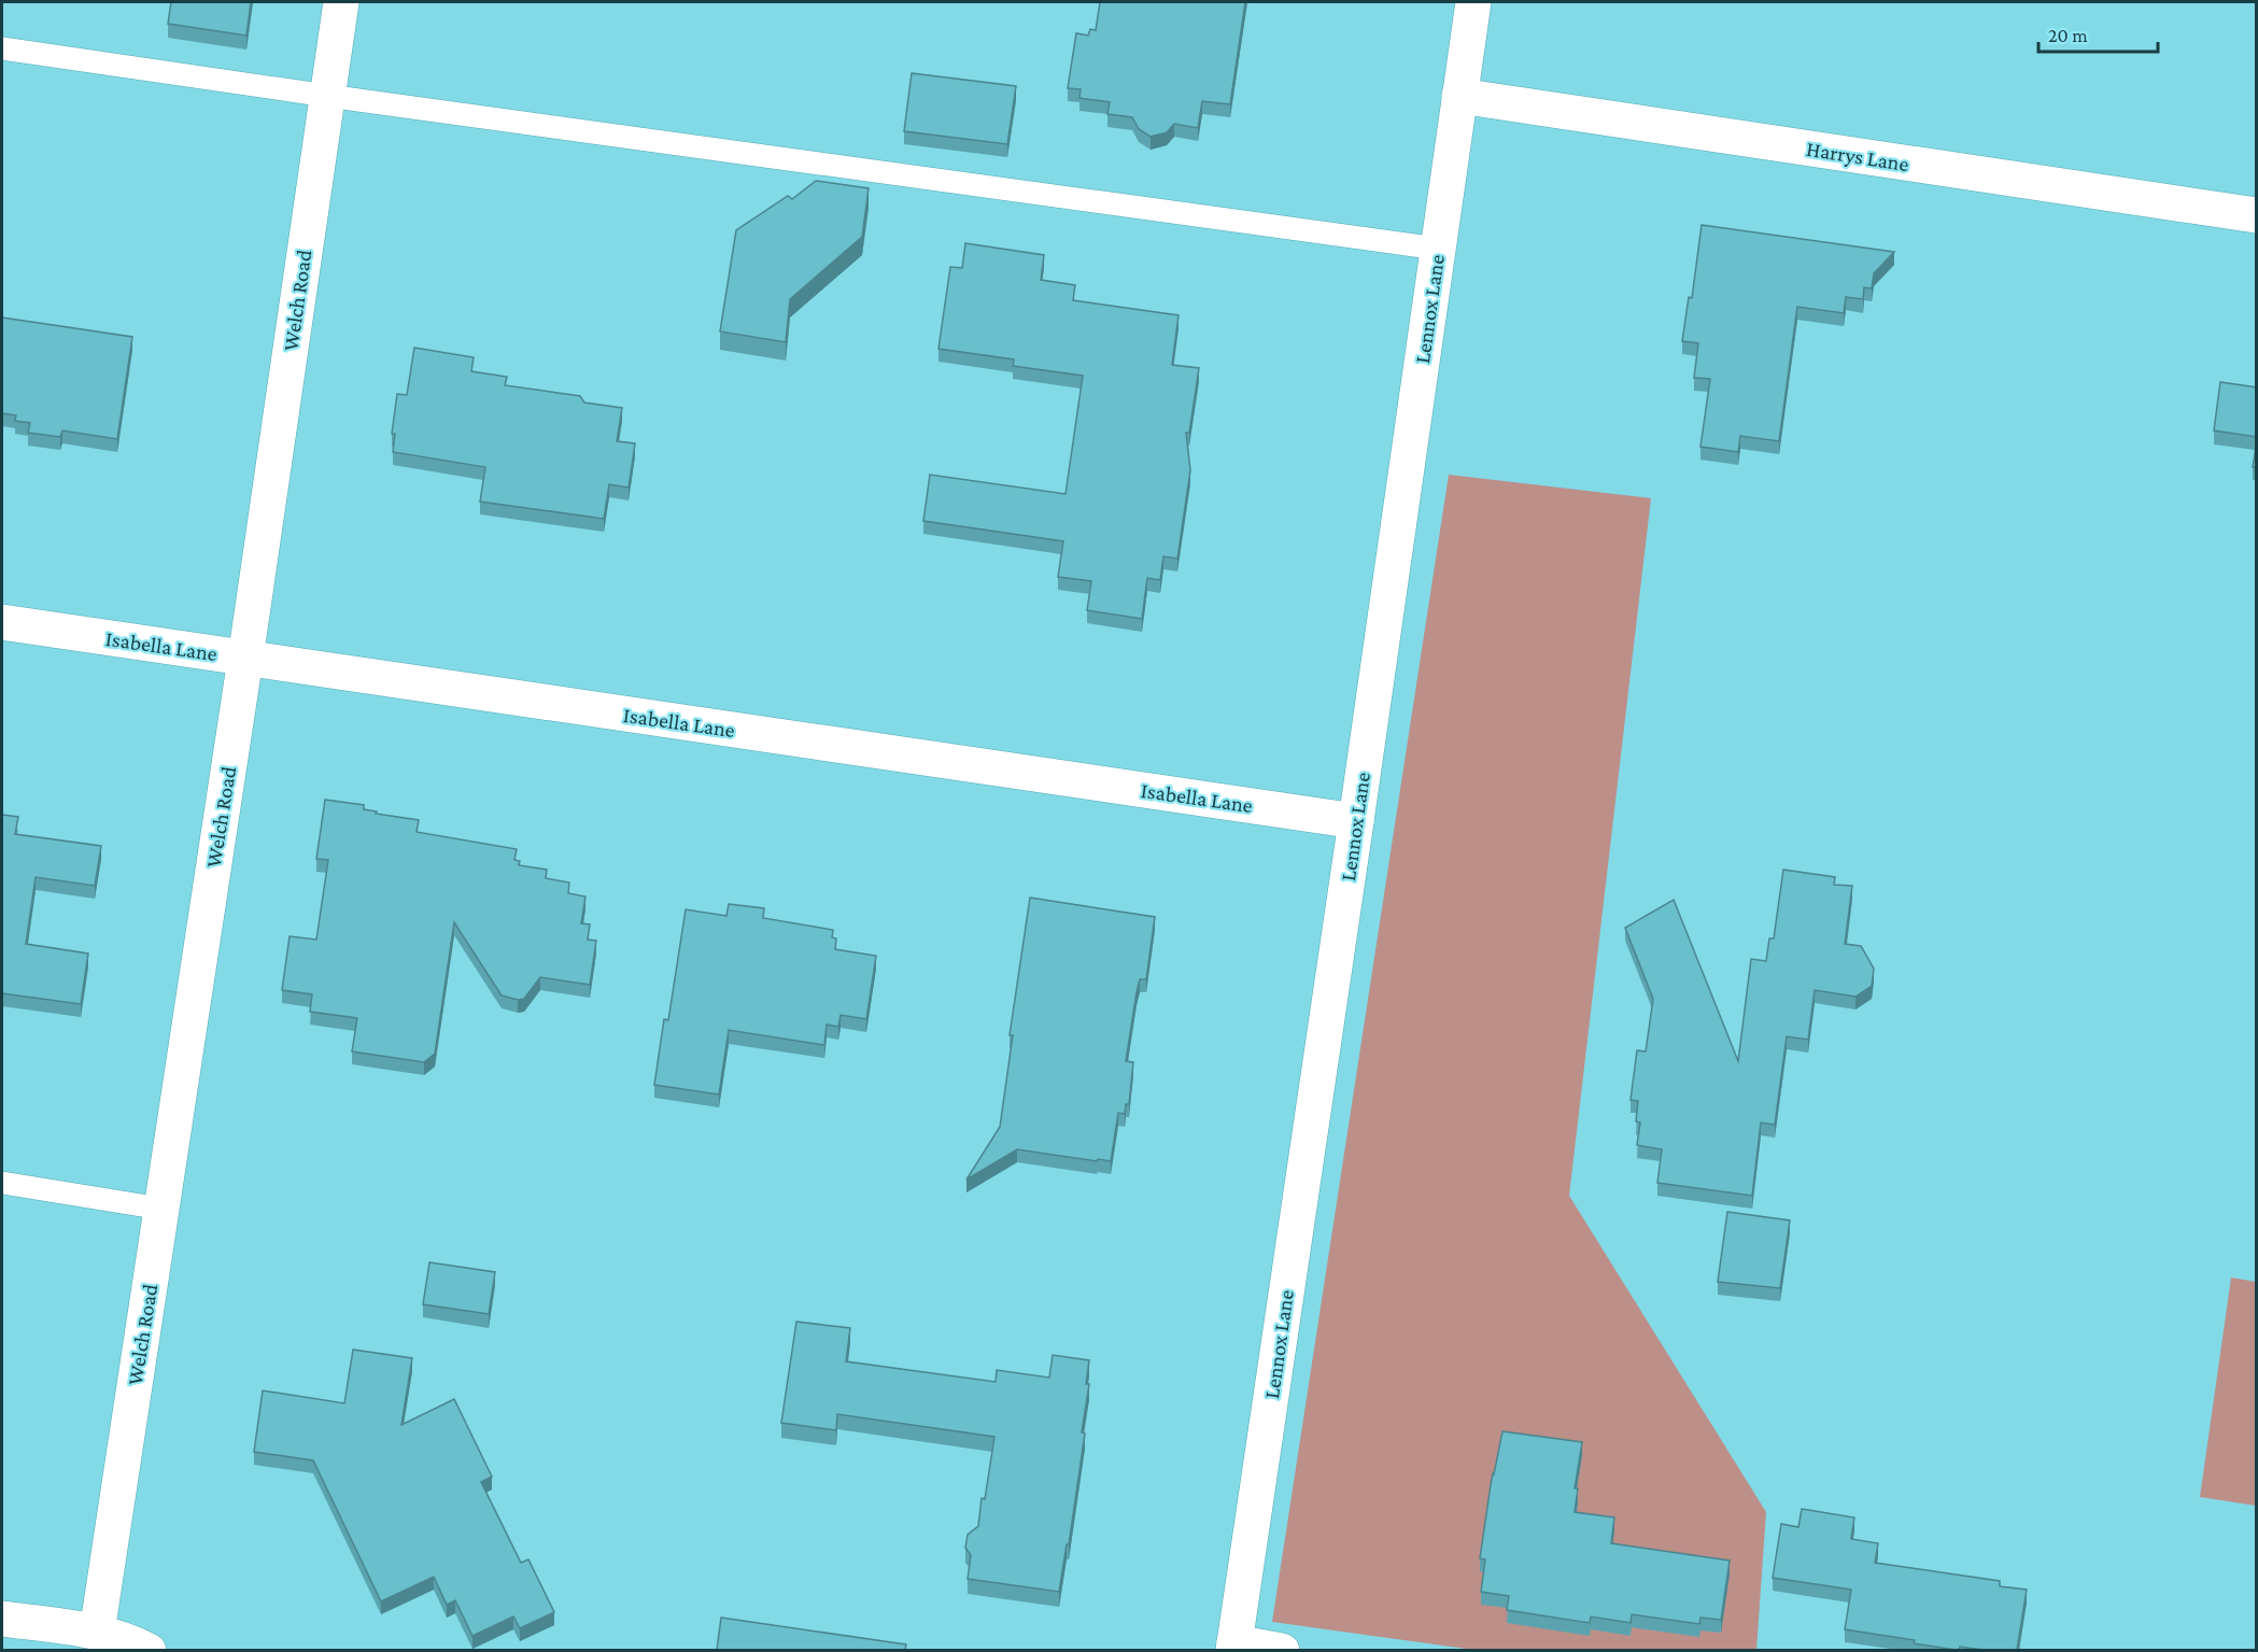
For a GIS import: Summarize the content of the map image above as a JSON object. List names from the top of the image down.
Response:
{
  "streets": {
    "street": [
      "Harrys Lane",
      "Welch Road",
      "Lennox Lane",
      "Isabella Lane"
    ]
  },
  "crossings": [
    ["Harrys Lane", "Lennox Lane"],
    ["Welch Road", "Isabella Lane"],
    ["Lennox Lane", "Isabella Lane"]
  ],
  "scale_bar": "20 m"
}
